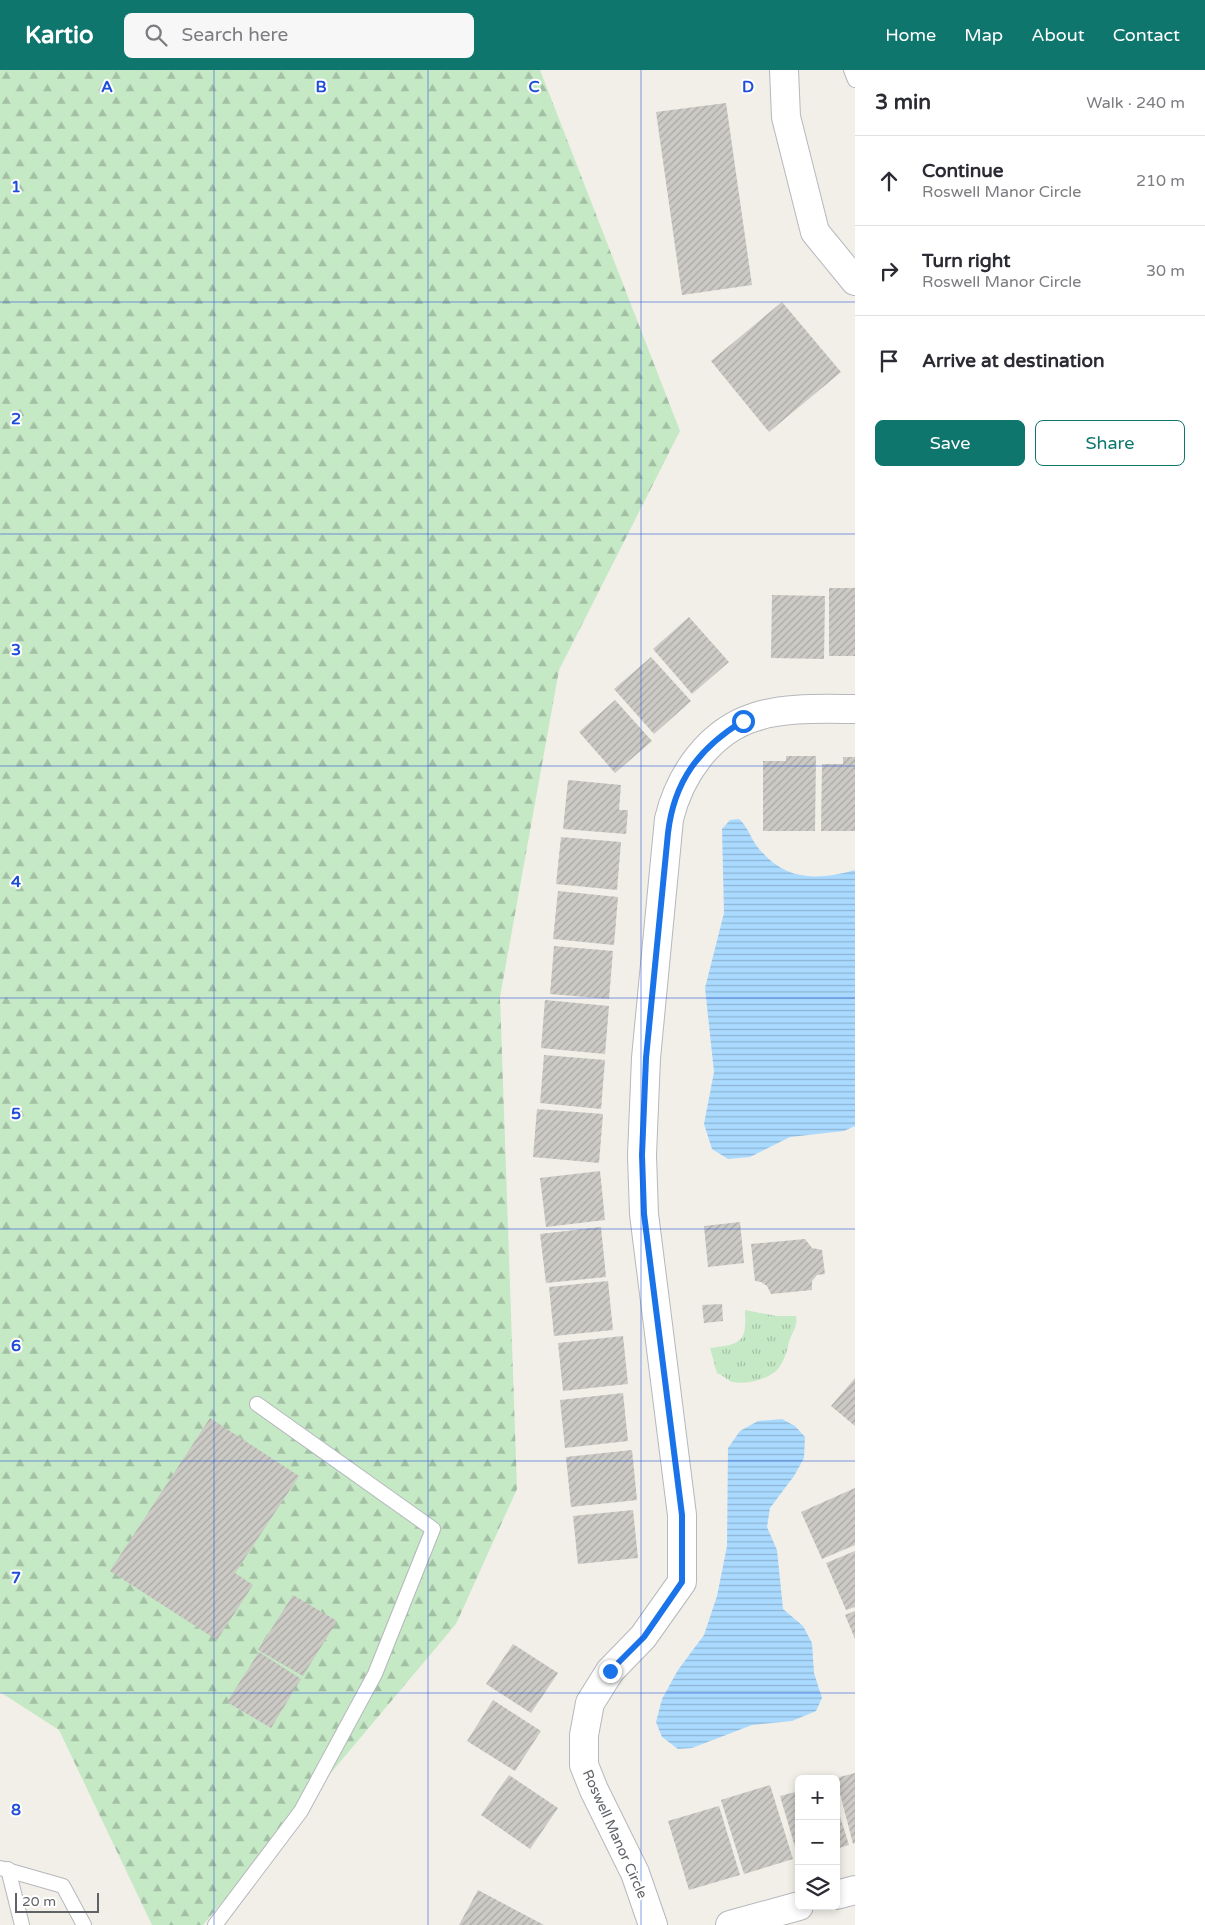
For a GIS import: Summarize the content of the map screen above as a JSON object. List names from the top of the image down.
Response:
{
  "streets": {
    "street": ["Roswell Manor Circle"]
  },
  "scale_bar": "20 m",
  "page": {
    "header": "Kartio",
    "search": "Search here",
    "nav": [
      "Home",
      "Map",
      "About",
      "Contact"
    ],
    "heading": ["3 min", "Walk · 240 m"],
    "list": [
      ["Continue", "Roswell Manor Circle", "210 m"],
      ["Turn right", "Roswell Manor Circle", "30 m"],
      "Arrive at destination"
    ],
    "buttons": ["Save", "Share"],
    "map_buttons": ["+", "−"],
    "scale": "20 m"
  },
  "grid": {
    "columns": [
      "A",
      "B",
      "C",
      "D"
    ],
    "rows": [
      "1",
      "2",
      "3",
      "4",
      "5",
      "6",
      "7",
      "8"
    ]
  }
}
